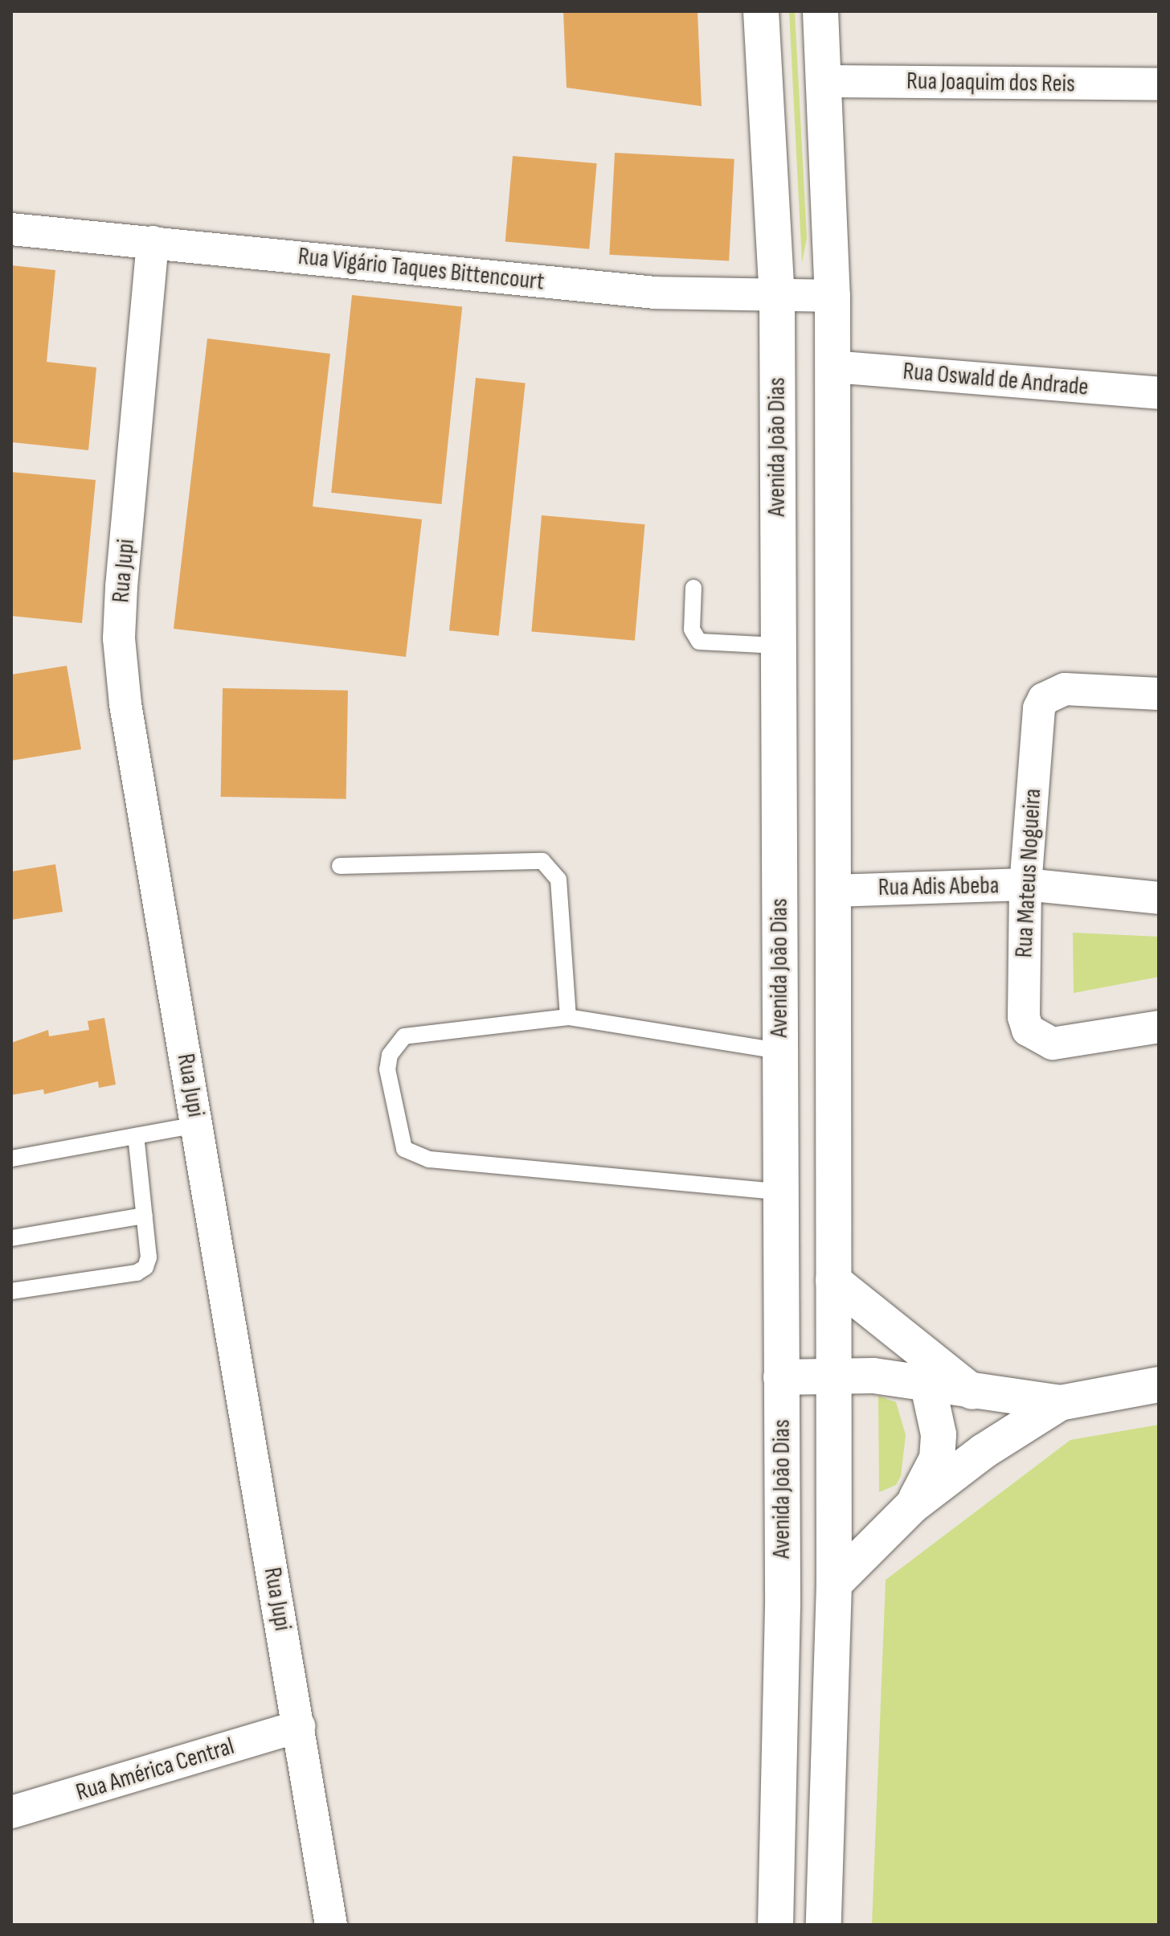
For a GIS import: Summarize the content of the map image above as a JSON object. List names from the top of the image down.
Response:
{
  "streets": {
    "main road": ["Avenida João Dias"],
    "street": [
      "Rua Joaquim dos Reis",
      "Rua Vigário Taques Bittencourt",
      "Rua Oswald de Andrade",
      "Rua Jupi",
      "Rua Mateus Nogueira",
      "Rua Adis Abeba",
      "Rua América Central"
    ]
  },
  "crossings": [
    ["Rua Vigário Taques Bittencourt", "Avenida João Dias"],
    ["Rua Vigário Taques Bittencourt", "Rua Jupi"],
    ["Rua Jupi", "Rua América Central"],
    ["Rua Mateus Nogueira", "Rua Adis Abeba"]
  ]
}
